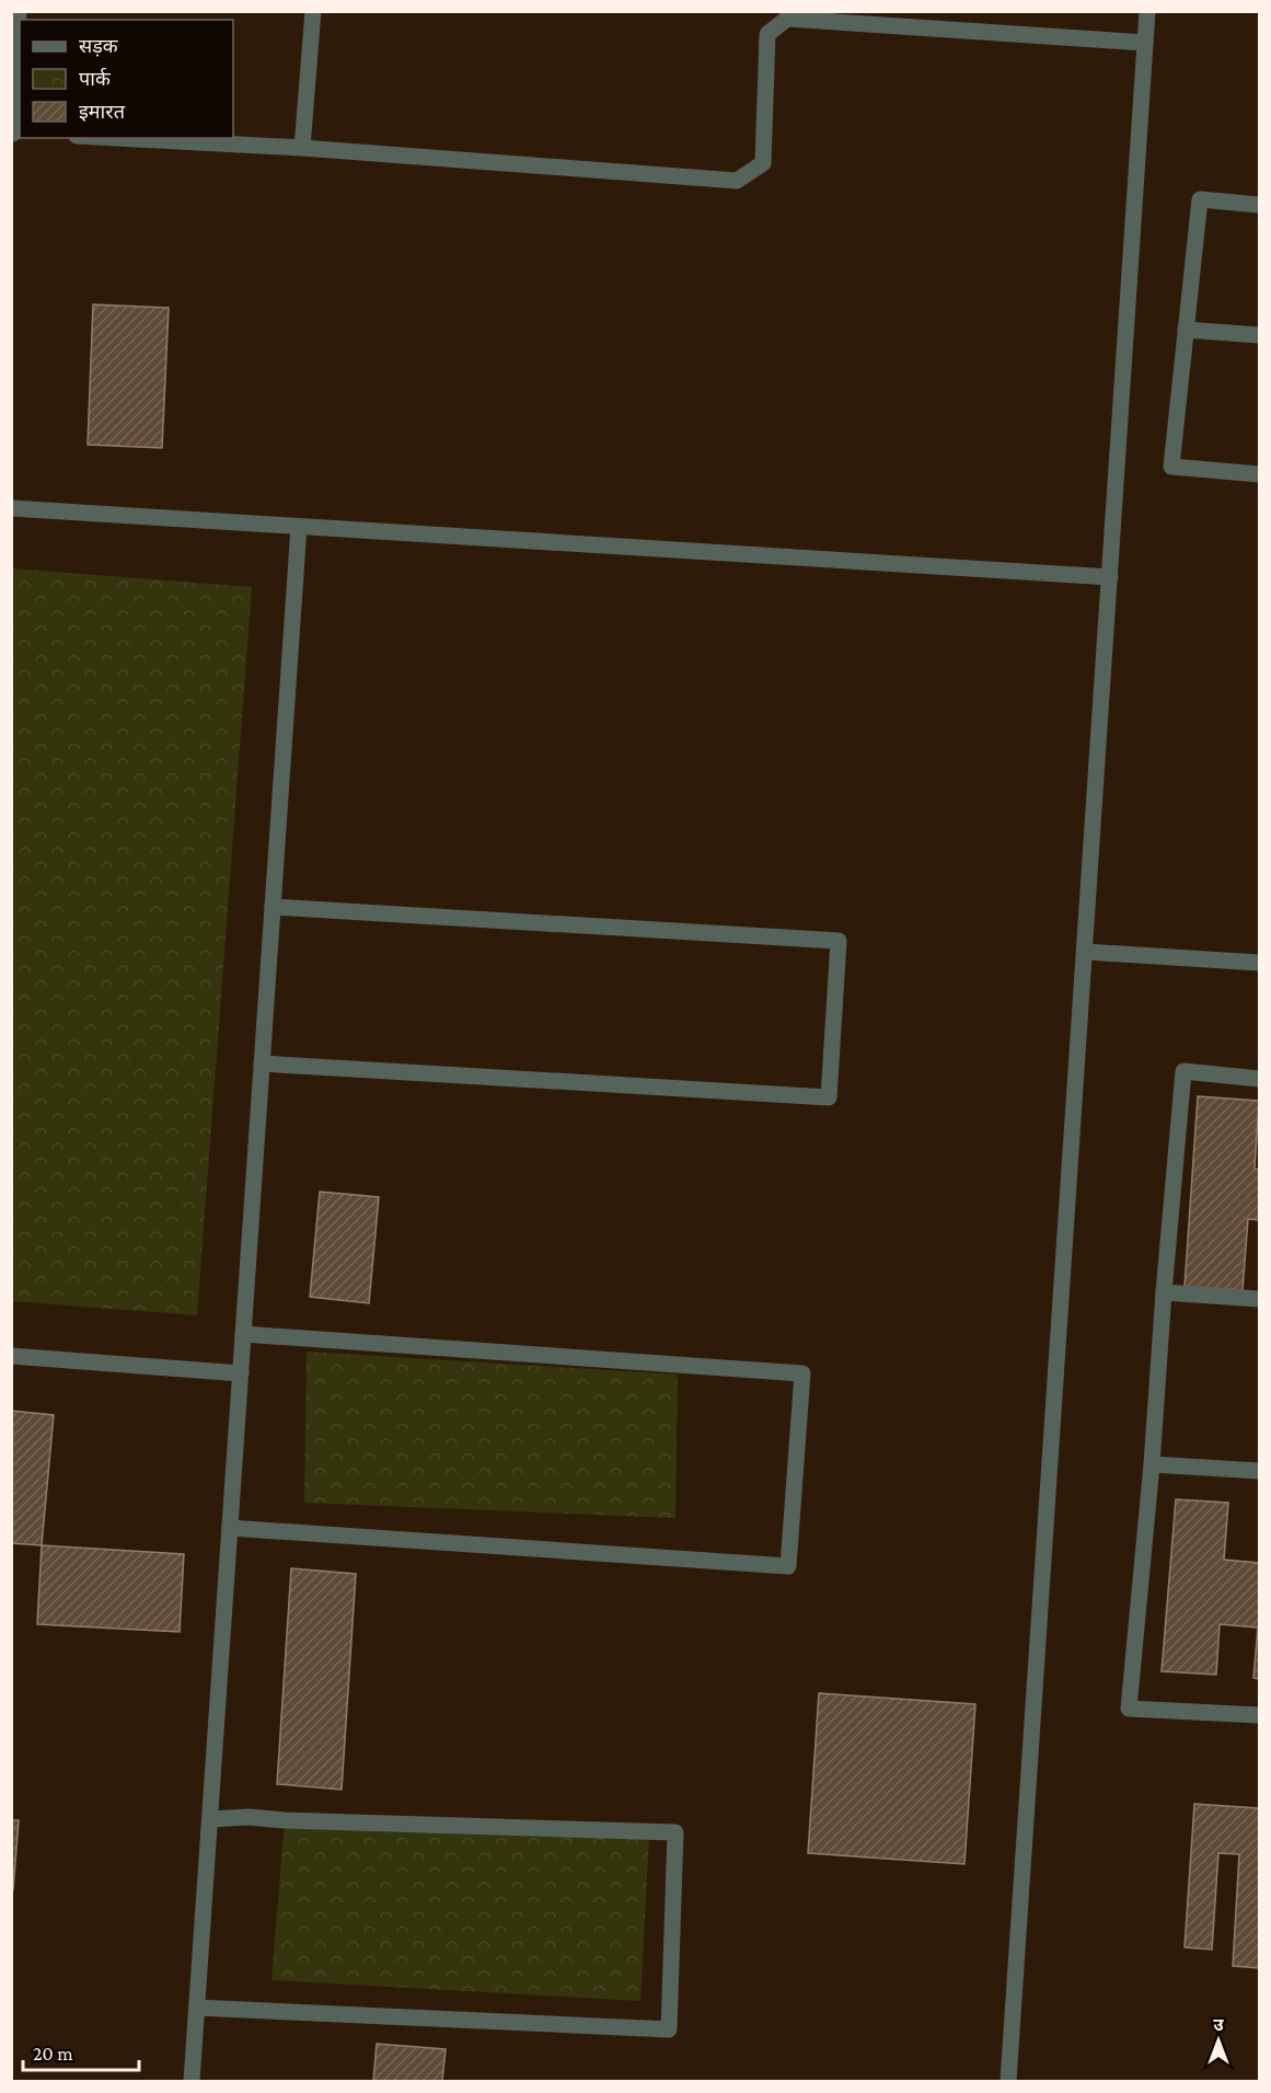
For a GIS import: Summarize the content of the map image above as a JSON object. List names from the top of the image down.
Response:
{
  "legend": ["सड़क", "पार्क", "इमारत"],
  "scale_bar": "20 m",
  "north": "top"
}
